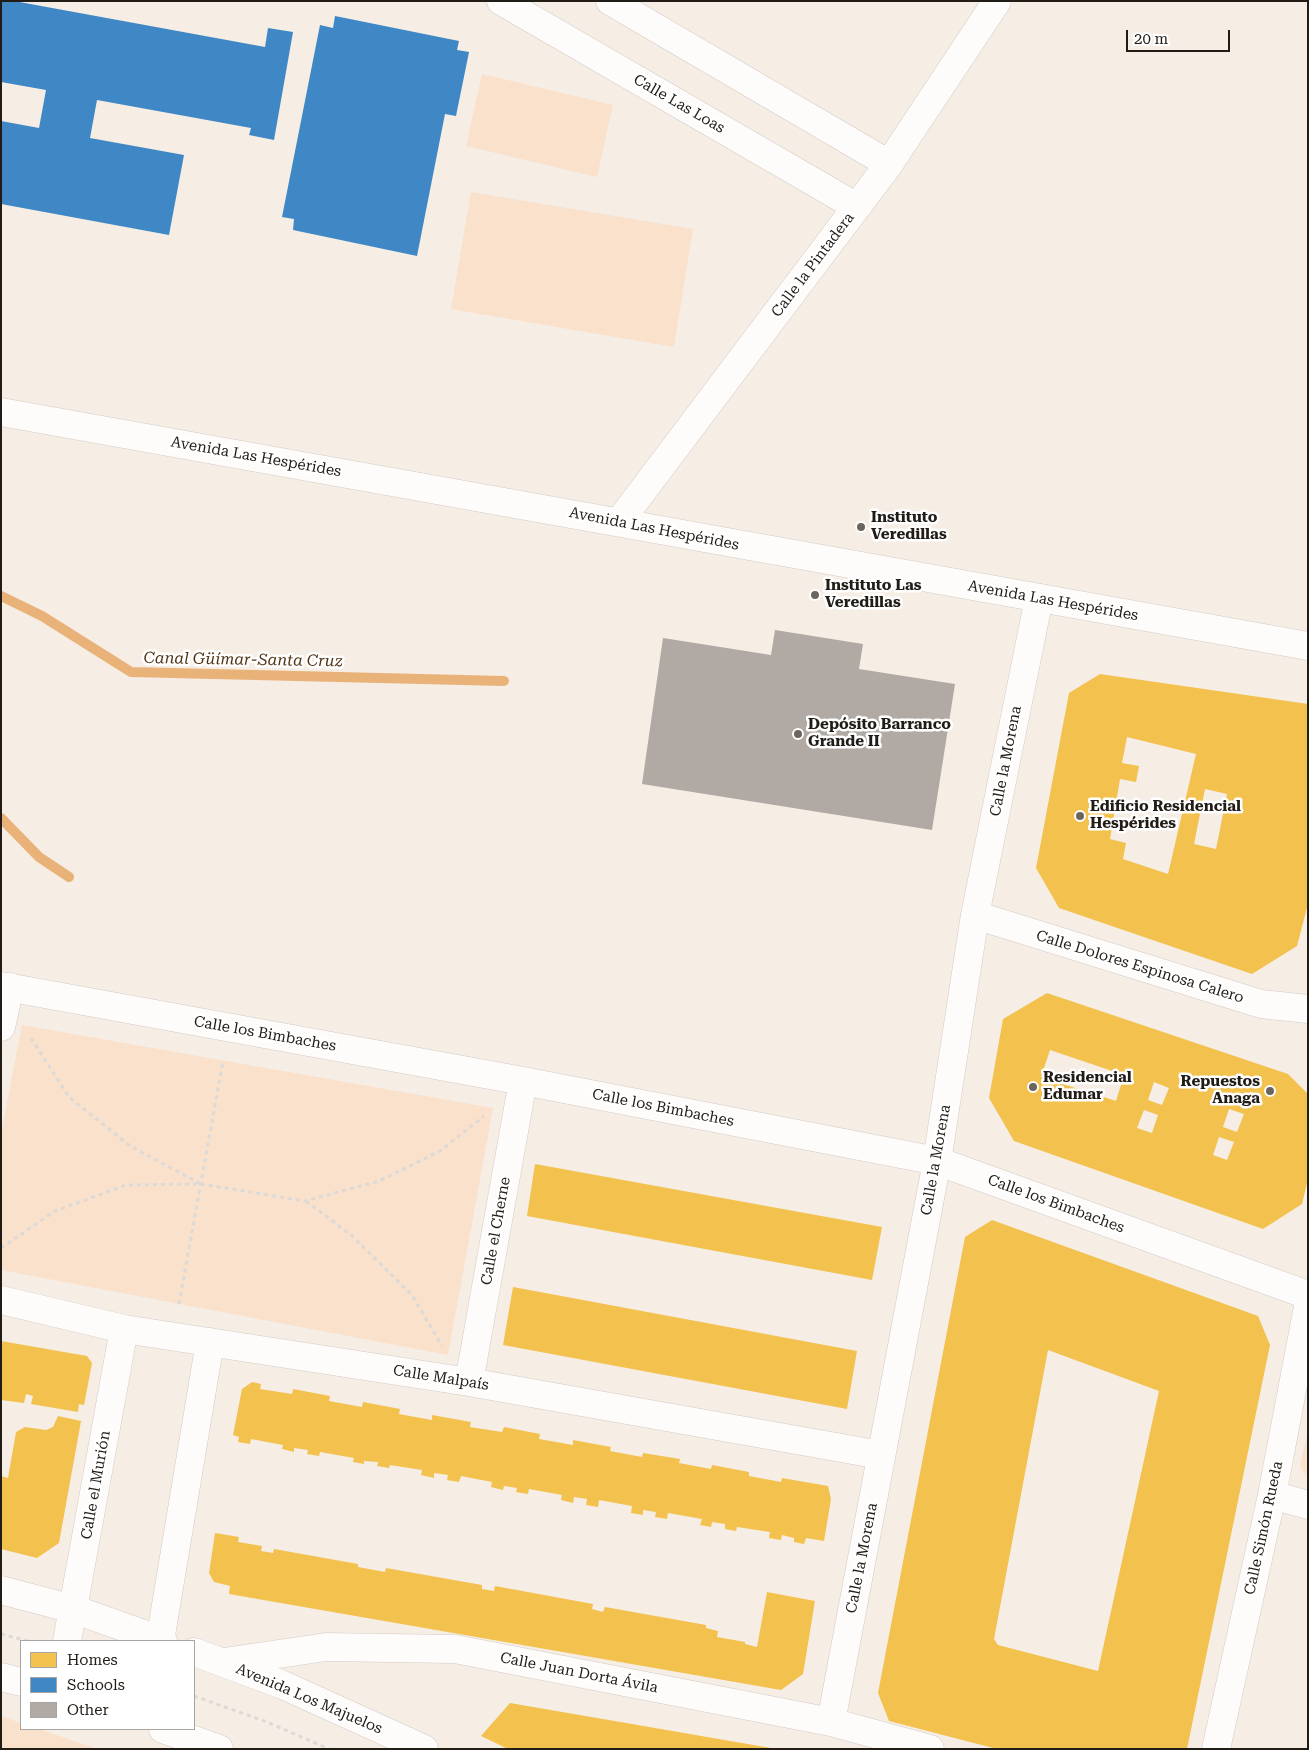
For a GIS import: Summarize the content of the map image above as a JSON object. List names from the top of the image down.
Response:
{
  "streets": {
    "street": [
      "Calle Las Loas",
      "Calle la Pintadera",
      "Avenida Las Hespérides",
      "Calle la Morena",
      "Calle Dolores Espinosa Calero",
      "Calle los Bimbaches",
      "Calle el Cherne",
      "Calle Malpaís",
      "Calle el Murión",
      "Calle Simón Rueda",
      "Calle Juan Dorta Ávila",
      "Avenida Los Majuelos"
    ]
  },
  "crossings": [
    ["Calle Las Loas", "Calle la Pintadera"],
    ["Calle la Pintadera", "Avenida Las Hespérides"],
    ["Avenida Las Hespérides", "Calle la Morena"],
    ["Calle la Morena", "Calle Dolores Espinosa Calero"],
    ["Calle la Morena", "Calle los Bimbaches"],
    ["Calle la Morena", "Calle Malpaís"],
    ["Calle la Morena", "Calle Juan Dorta Ávila"],
    ["Calle los Bimbaches", "Calle el Cherne"],
    ["Calle el Cherne", "Calle Malpaís"],
    ["Calle Malpaís", "Calle el Murión"],
    ["Calle Juan Dorta Ávila", "Avenida Los Majuelos"]
  ],
  "water": ["Canal Güímar-Santa Cruz"],
  "places": [
    "Instituto Veredillas",
    "Instituto Las Veredillas",
    "Depósito Barranco Grande II",
    "Edificio Residencial Hespérides",
    "Residencial Edumar",
    "Repuestos Anaga"
  ],
  "legend": ["Homes", "Schools", "Other"],
  "scale_bar": "20 m"
}
